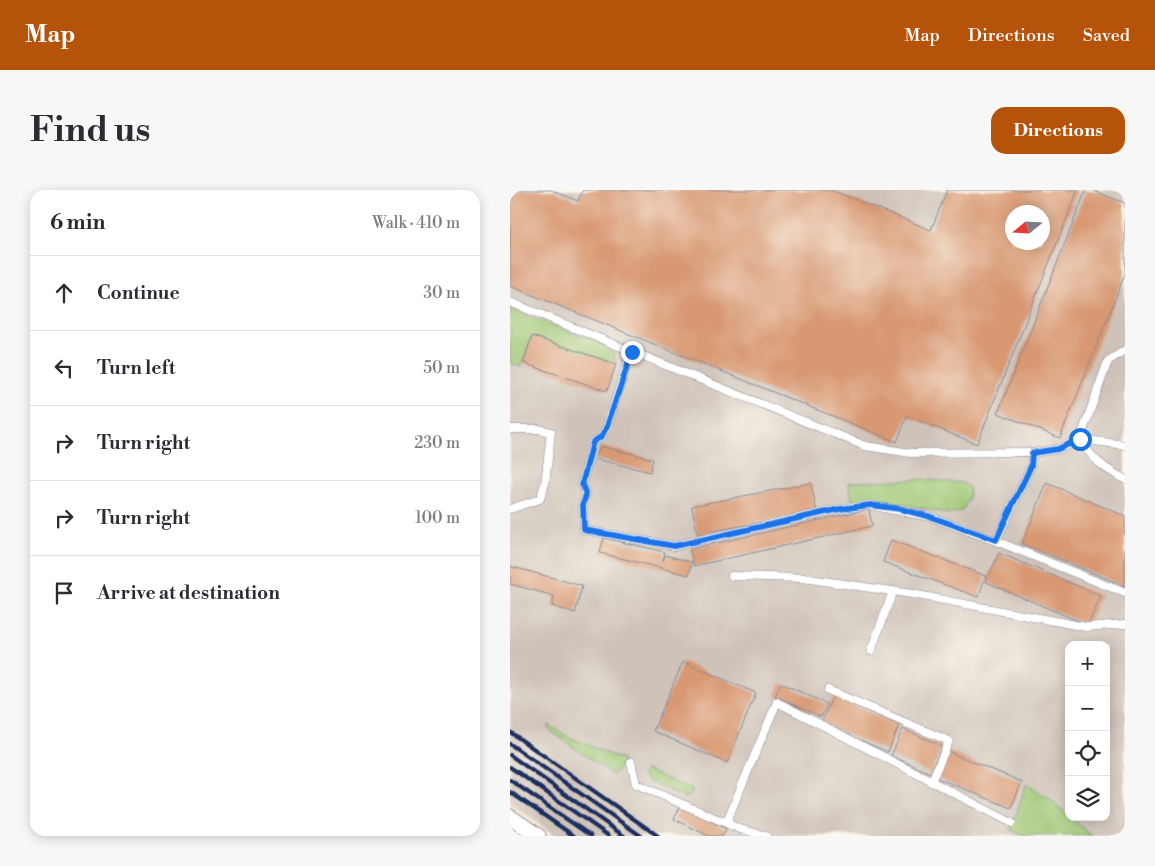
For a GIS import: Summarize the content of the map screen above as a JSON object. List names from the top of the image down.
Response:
{
  "north": "left",
  "page": {
    "header": "Map",
    "nav": ["Map", "Directions", "Saved"],
    "buttons": "Directions",
    "title": "Find us",
    "heading": ["6 min", "Walk · 410 m"],
    "list": [
      ["Continue", "30 m"],
      ["Turn left", "50 m"],
      ["Turn right", "230 m"],
      ["Turn right", "100 m"],
      "Arrive at destination"
    ],
    "map_buttons": ["+", "−"]
  }
}
